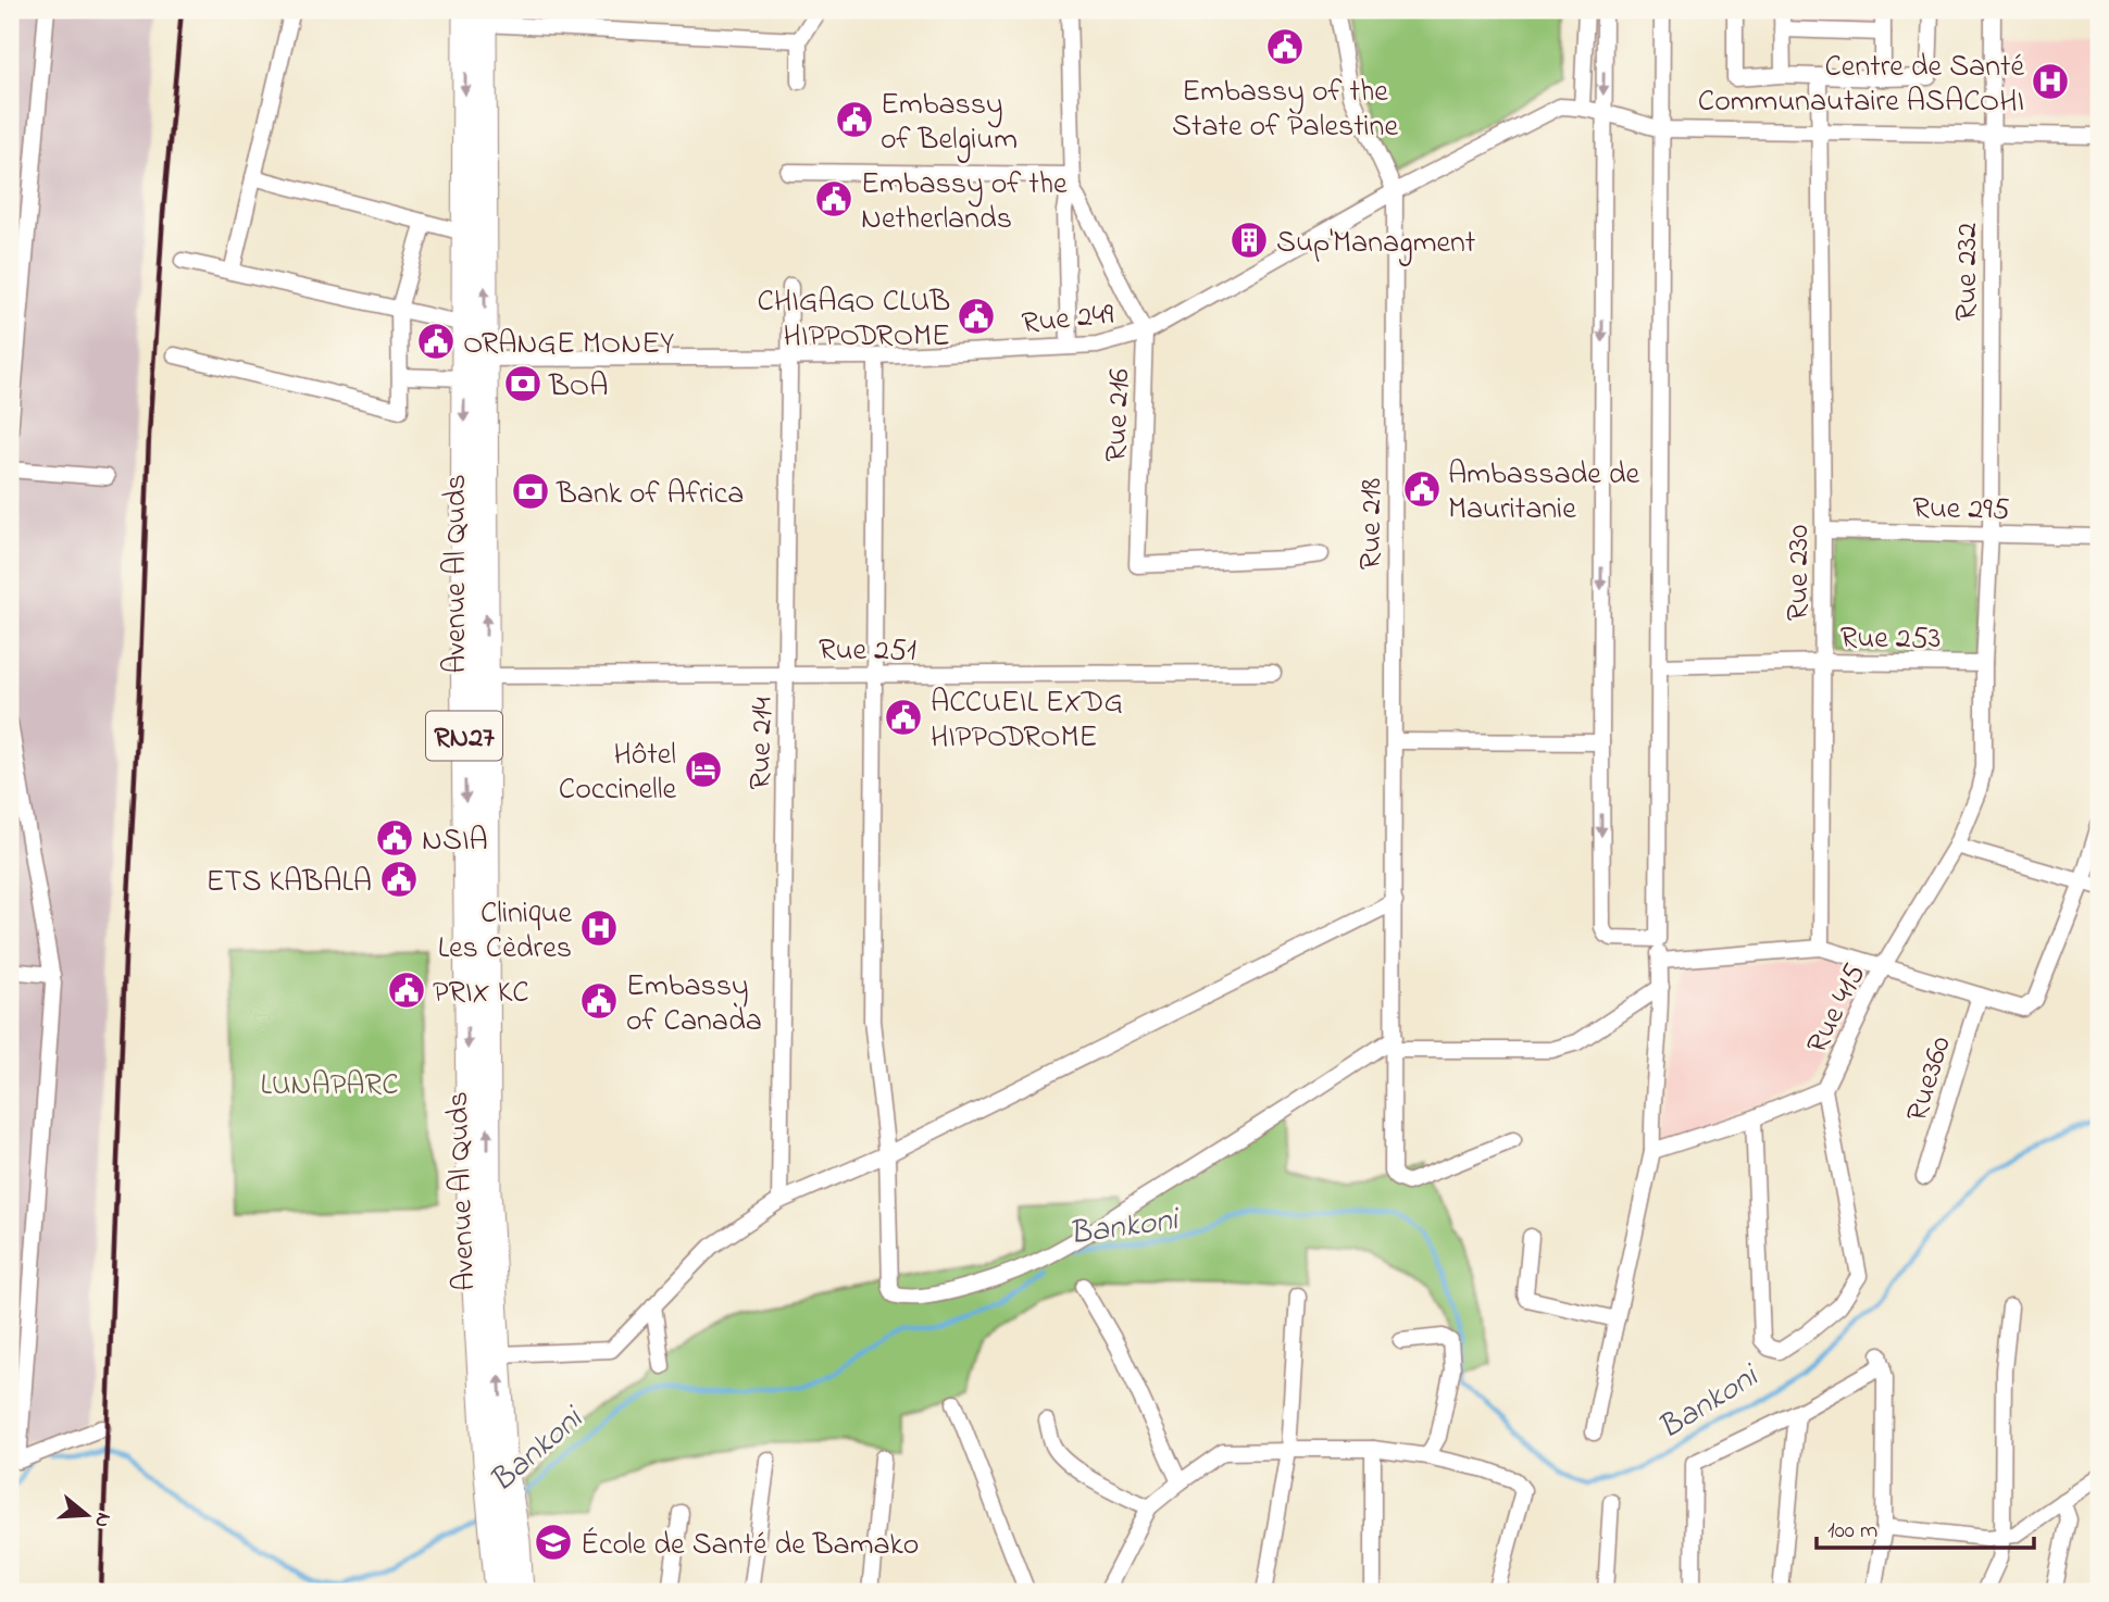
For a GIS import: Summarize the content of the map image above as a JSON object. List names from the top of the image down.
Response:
{
  "streets": {
    "main road": ["Avenue Al Quds", "RN27"],
    "street": [
      "Rue 232",
      "Rue 249",
      "Rue 216",
      "Rue 295",
      "Rue 218",
      "Rue 230",
      "Rue 253",
      "Rue 251",
      "Rue 214",
      "Rue 415",
      "Rue360"
    ]
  },
  "crossings": [
    ["Rue 232", "Rue 249"],
    ["Rue 232", "Rue 295"],
    ["Rue 232", "Rue 415"],
    ["Rue 249", "Rue 216"],
    ["Rue 249", "Rue 218"],
    ["Rue 249", "Rue 230"],
    ["Rue 249", "Avenue Al Quds"],
    ["Rue 249", "Rue 214"],
    ["Rue 295", "Rue 230"],
    ["Rue 295", "Rue 415"],
    ["Rue 230", "Rue 253"],
    ["Avenue Al Quds", "Rue 251"],
    ["Rue 253", "Rue 415"],
    ["Rue 251", "Rue 214"]
  ],
  "water": ["Bankoni"],
  "parks": ["LUNAPARC"],
  "places": {
    "public building": [
      "Embassy of the State of Palestine",
      "Embassy of Belgium",
      "Embassy of the Netherlands",
      "CHIGAGO CLUB HIPPODROME",
      "ORANGE MONEY",
      "Ambassade de Mauritanie",
      "ACCUEIL EXDG HIPPODROME",
      "NSIA",
      "ETS KABALA",
      "PRIX KC",
      "Embassy of Canada"
    ],
    "hospital": ["Centre de Santé Communautaire ASACOHI", "Clinique Les Cèdres"],
    "building": ["Sup'Managment"],
    "bank": ["BOA", "Bank of Africa"],
    "hotel": ["Hôtel Coccinelle"],
    "school or university": ["École de Santé de Bamako"]
  },
  "scale_bar": "100 m",
  "north": "right"
}
